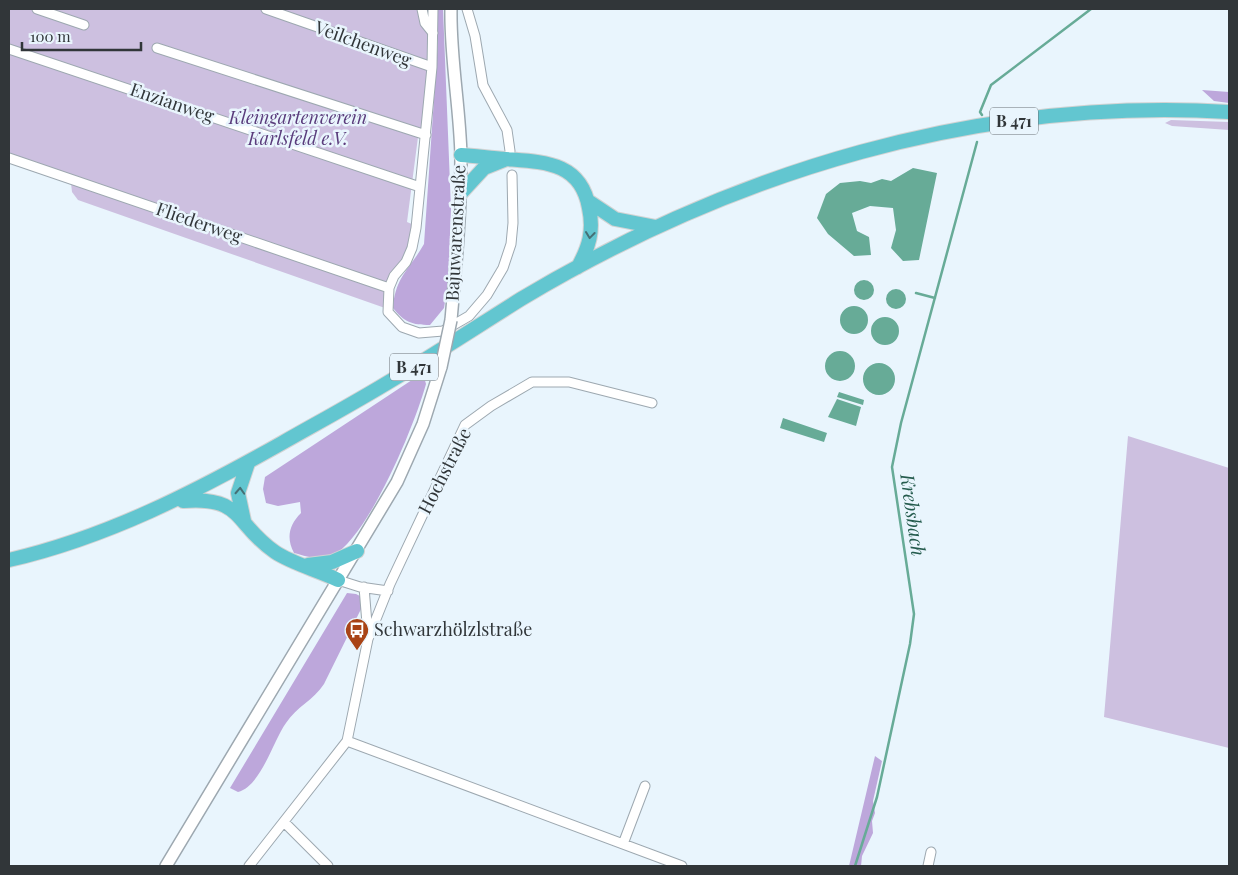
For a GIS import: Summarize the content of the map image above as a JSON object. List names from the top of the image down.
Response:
{
  "streets": {
    "highway": ["B 471"],
    "main road": ["Bajuwarenstraße"],
    "street": [
      "Veilchenweg",
      "Enzianweg",
      "Fliederweg",
      "Hochstraße"
    ]
  },
  "crossings": [
    ["Veilchenweg", "Bajuwarenstraße"],
    ["Enzianweg", "Bajuwarenstraße"],
    ["Fliederweg", "Bajuwarenstraße"]
  ],
  "water": ["Krebsbach"],
  "parks": ["Kleingartenverein Karlsfeld e.V."],
  "places": {
    "bus stop": ["Schwarzhölzlstraße"]
  },
  "scale_bar": "100 m"
}
